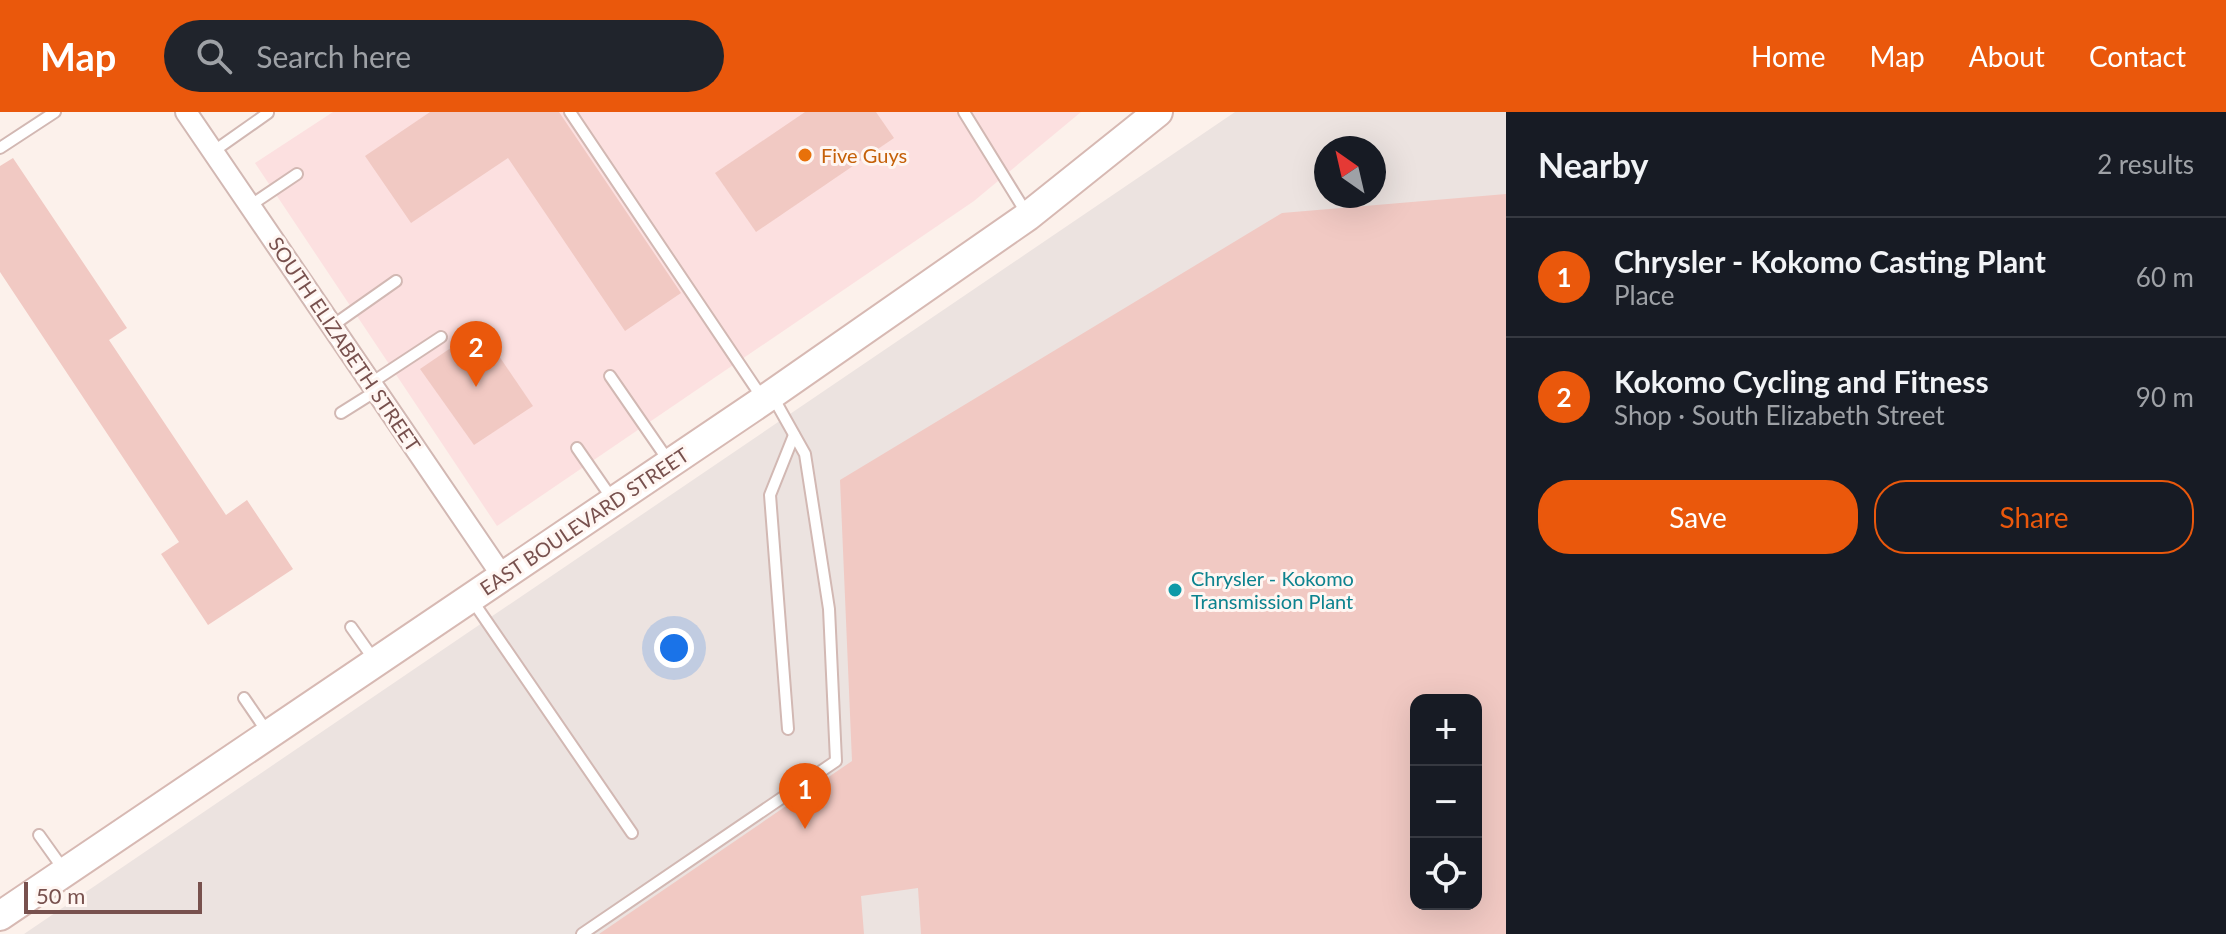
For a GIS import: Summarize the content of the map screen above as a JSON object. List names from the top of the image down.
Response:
{
  "streets": {
    "main road": ["EAST BOULEVARD STREET"],
    "street": ["SOUTH ELIZABETH STREET"]
  },
  "crossings": [
    ["SOUTH ELIZABETH STREET", "EAST BOULEVARD STREET"]
  ],
  "places": ["Five Guys", "Chrysler - Kokomo Transmission Plant"],
  "scale_bar": "50 m",
  "north": "top left",
  "page": {
    "header": "Map",
    "search": "Search here",
    "nav": [
      "Home",
      "Map",
      "About",
      "Contact"
    ],
    "heading": ["Nearby", "2 results"],
    "list": [
      {
        "mark": "1",
        "name": "Chrysler - Kokomo Casting Plant",
        "note": "Place",
        "value": "60 m"
      },
      {
        "mark": "2",
        "name": "Kokomo Cycling and Fitness",
        "note": "Shop · South Elizabeth Street",
        "value": "90 m"
      }
    ],
    "pins": ["2", "1"],
    "buttons": ["Save", "Share"],
    "map_buttons": ["+", "−"],
    "scale": "50 m"
  }
}
